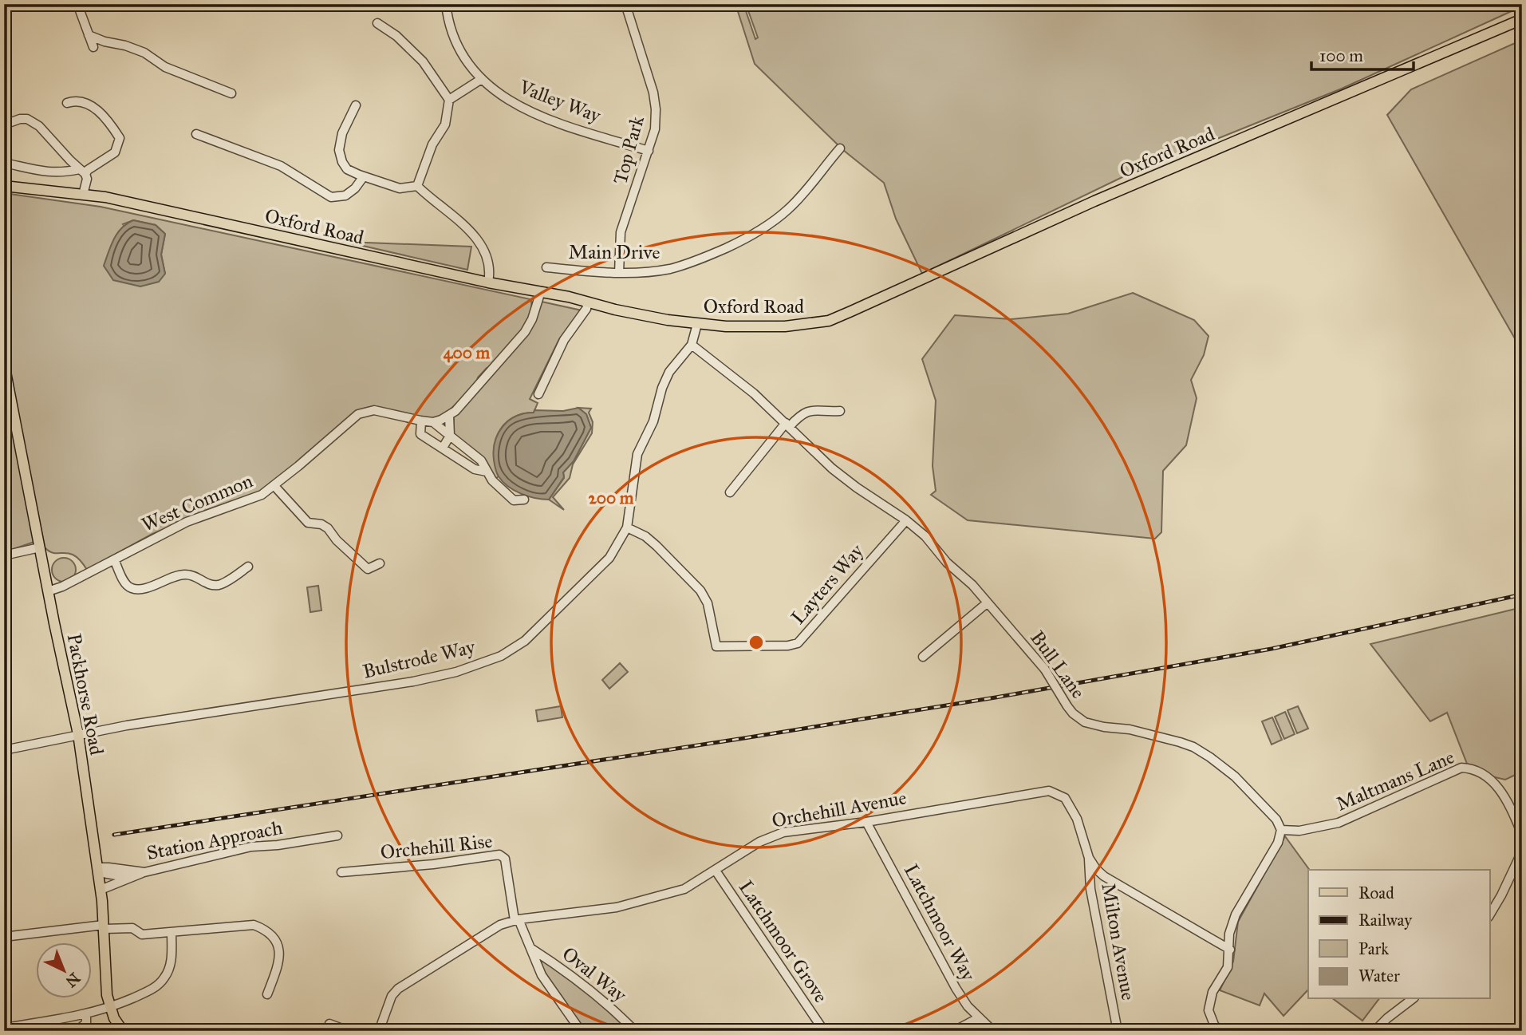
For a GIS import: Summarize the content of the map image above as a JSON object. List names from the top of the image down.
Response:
{
  "streets": {
    "main road": ["Oxford Road", "Packhorse Road"],
    "street": [
      "Valley Way",
      "Top Park",
      "Main Drive",
      "West Common",
      "Layters Way",
      "Bulstrode Way",
      "Bull Lane",
      "Maltmans Lane",
      "Orchehill Avenue",
      "Station Approach",
      "Orchehill Rise",
      "Latchmoor Way",
      "Latchmoor Grove",
      "Milton Avenue",
      "Oval Way"
    ]
  },
  "crossings": [
    ["Valley Way", "Top Park"],
    ["Top Park", "Main Drive"],
    ["Oxford Road", "West Common"],
    ["Oxford Road", "Bulstrode Way"],
    ["West Common", "Packhorse Road"],
    ["Layters Way", "Bulstrode Way"],
    ["Layters Way", "Bull Lane"],
    ["Bulstrode Way", "Bull Lane"],
    ["Bulstrode Way", "Packhorse Road"],
    ["Bull Lane", "Maltmans Lane"],
    ["Orchehill Avenue", "Orchehill Rise"],
    ["Orchehill Avenue", "Latchmoor Way"],
    ["Orchehill Avenue", "Latchmoor Grove"],
    ["Orchehill Avenue", "Milton Avenue"],
    ["Orchehill Avenue", "Oval Way"],
    ["Orchehill Rise", "Oval Way"]
  ],
  "legend": [
    "Road",
    "Railway",
    "Park",
    "Water"
  ],
  "scale_bar": "100 m",
  "north": "bottom right",
  "rings": ["400 m", "200 m"]
}
